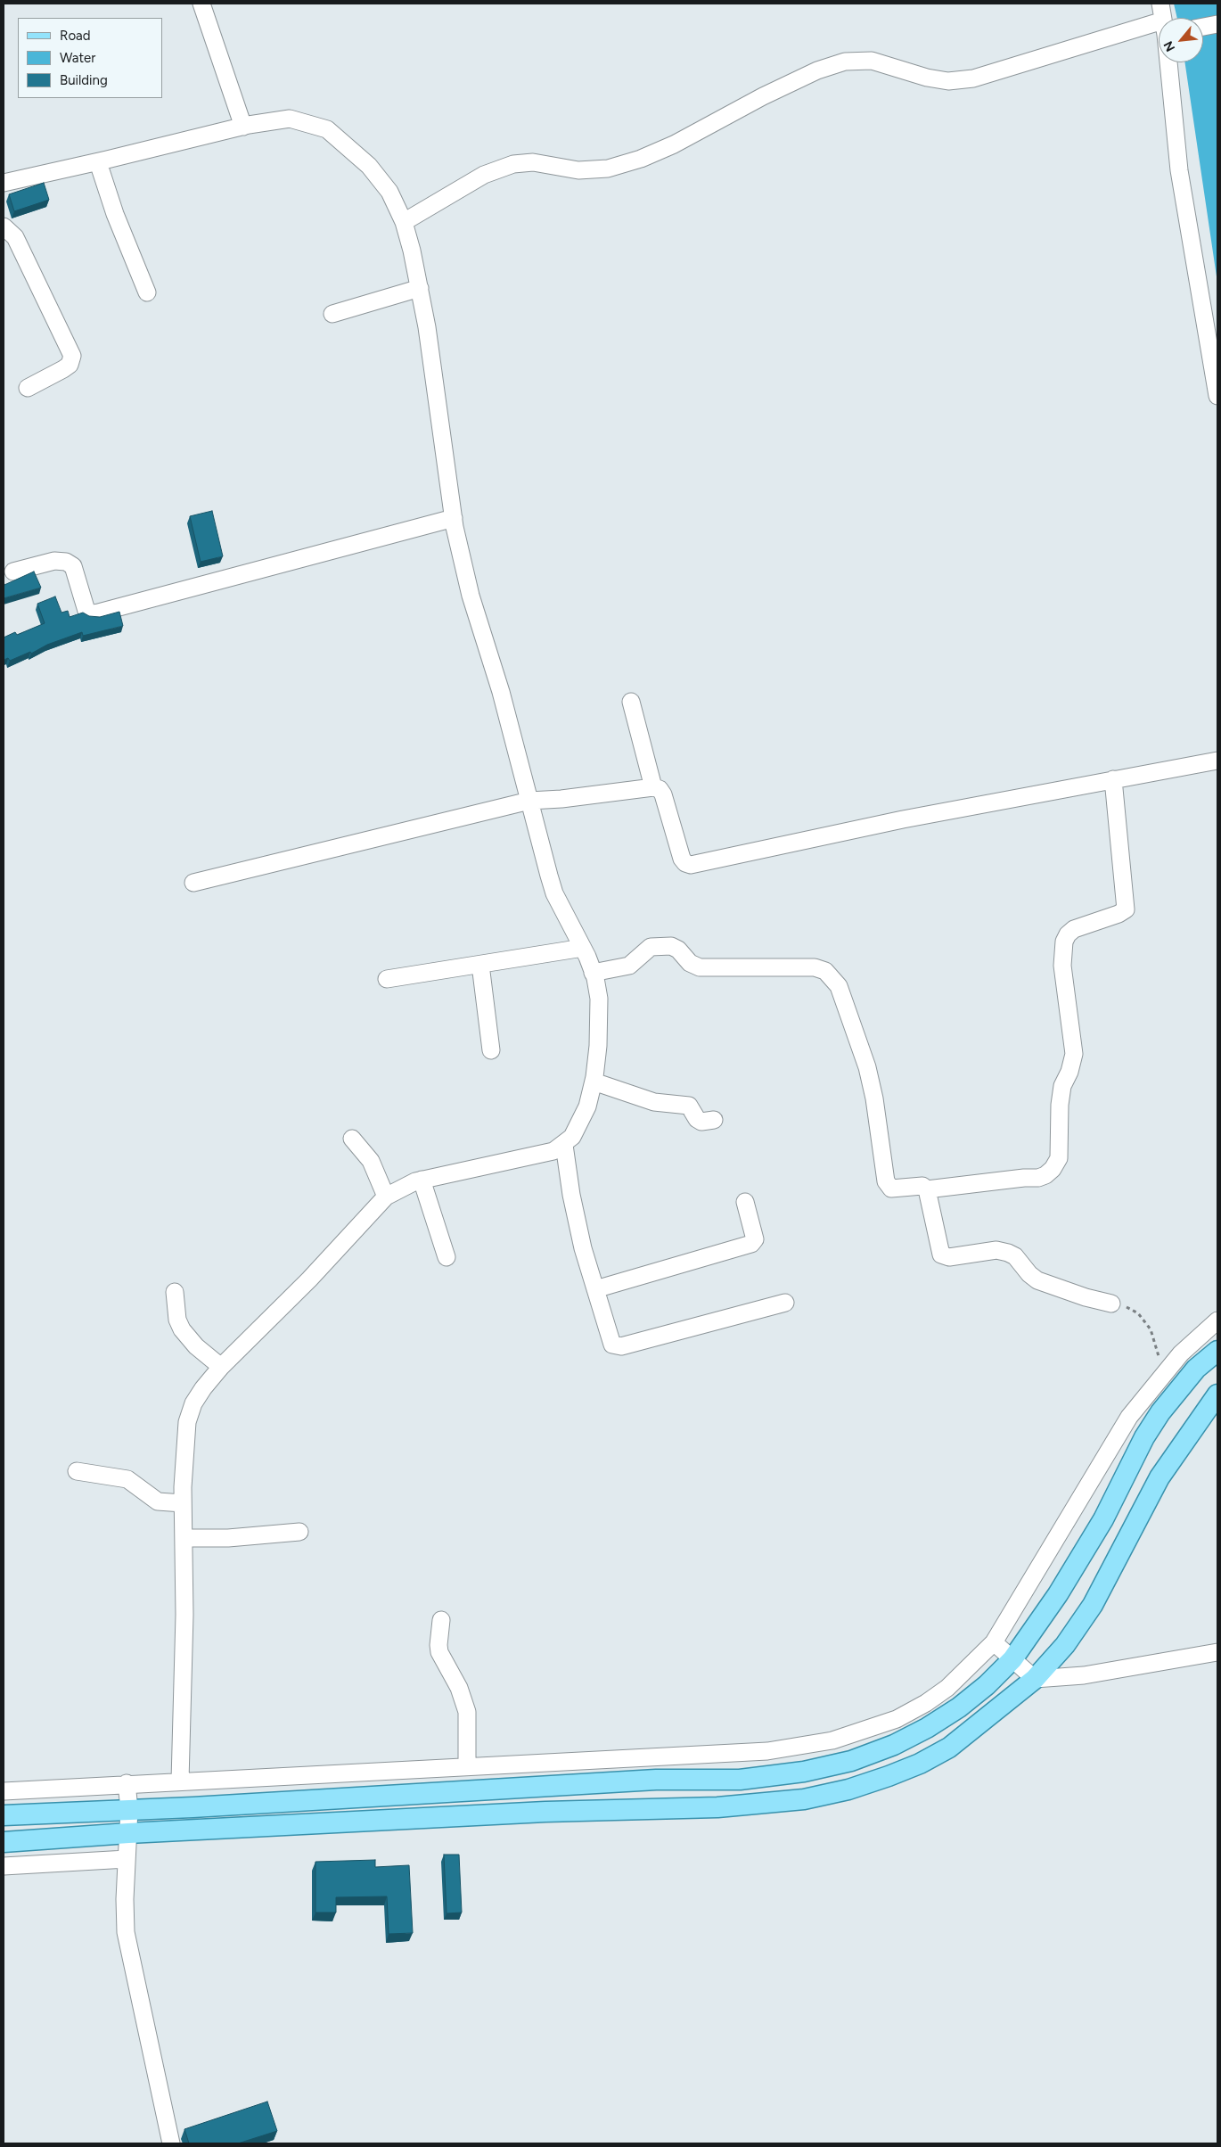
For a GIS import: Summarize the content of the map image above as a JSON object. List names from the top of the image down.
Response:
{
  "legend": ["Road", "Water", "Building"],
  "north": "bottom left"
}
